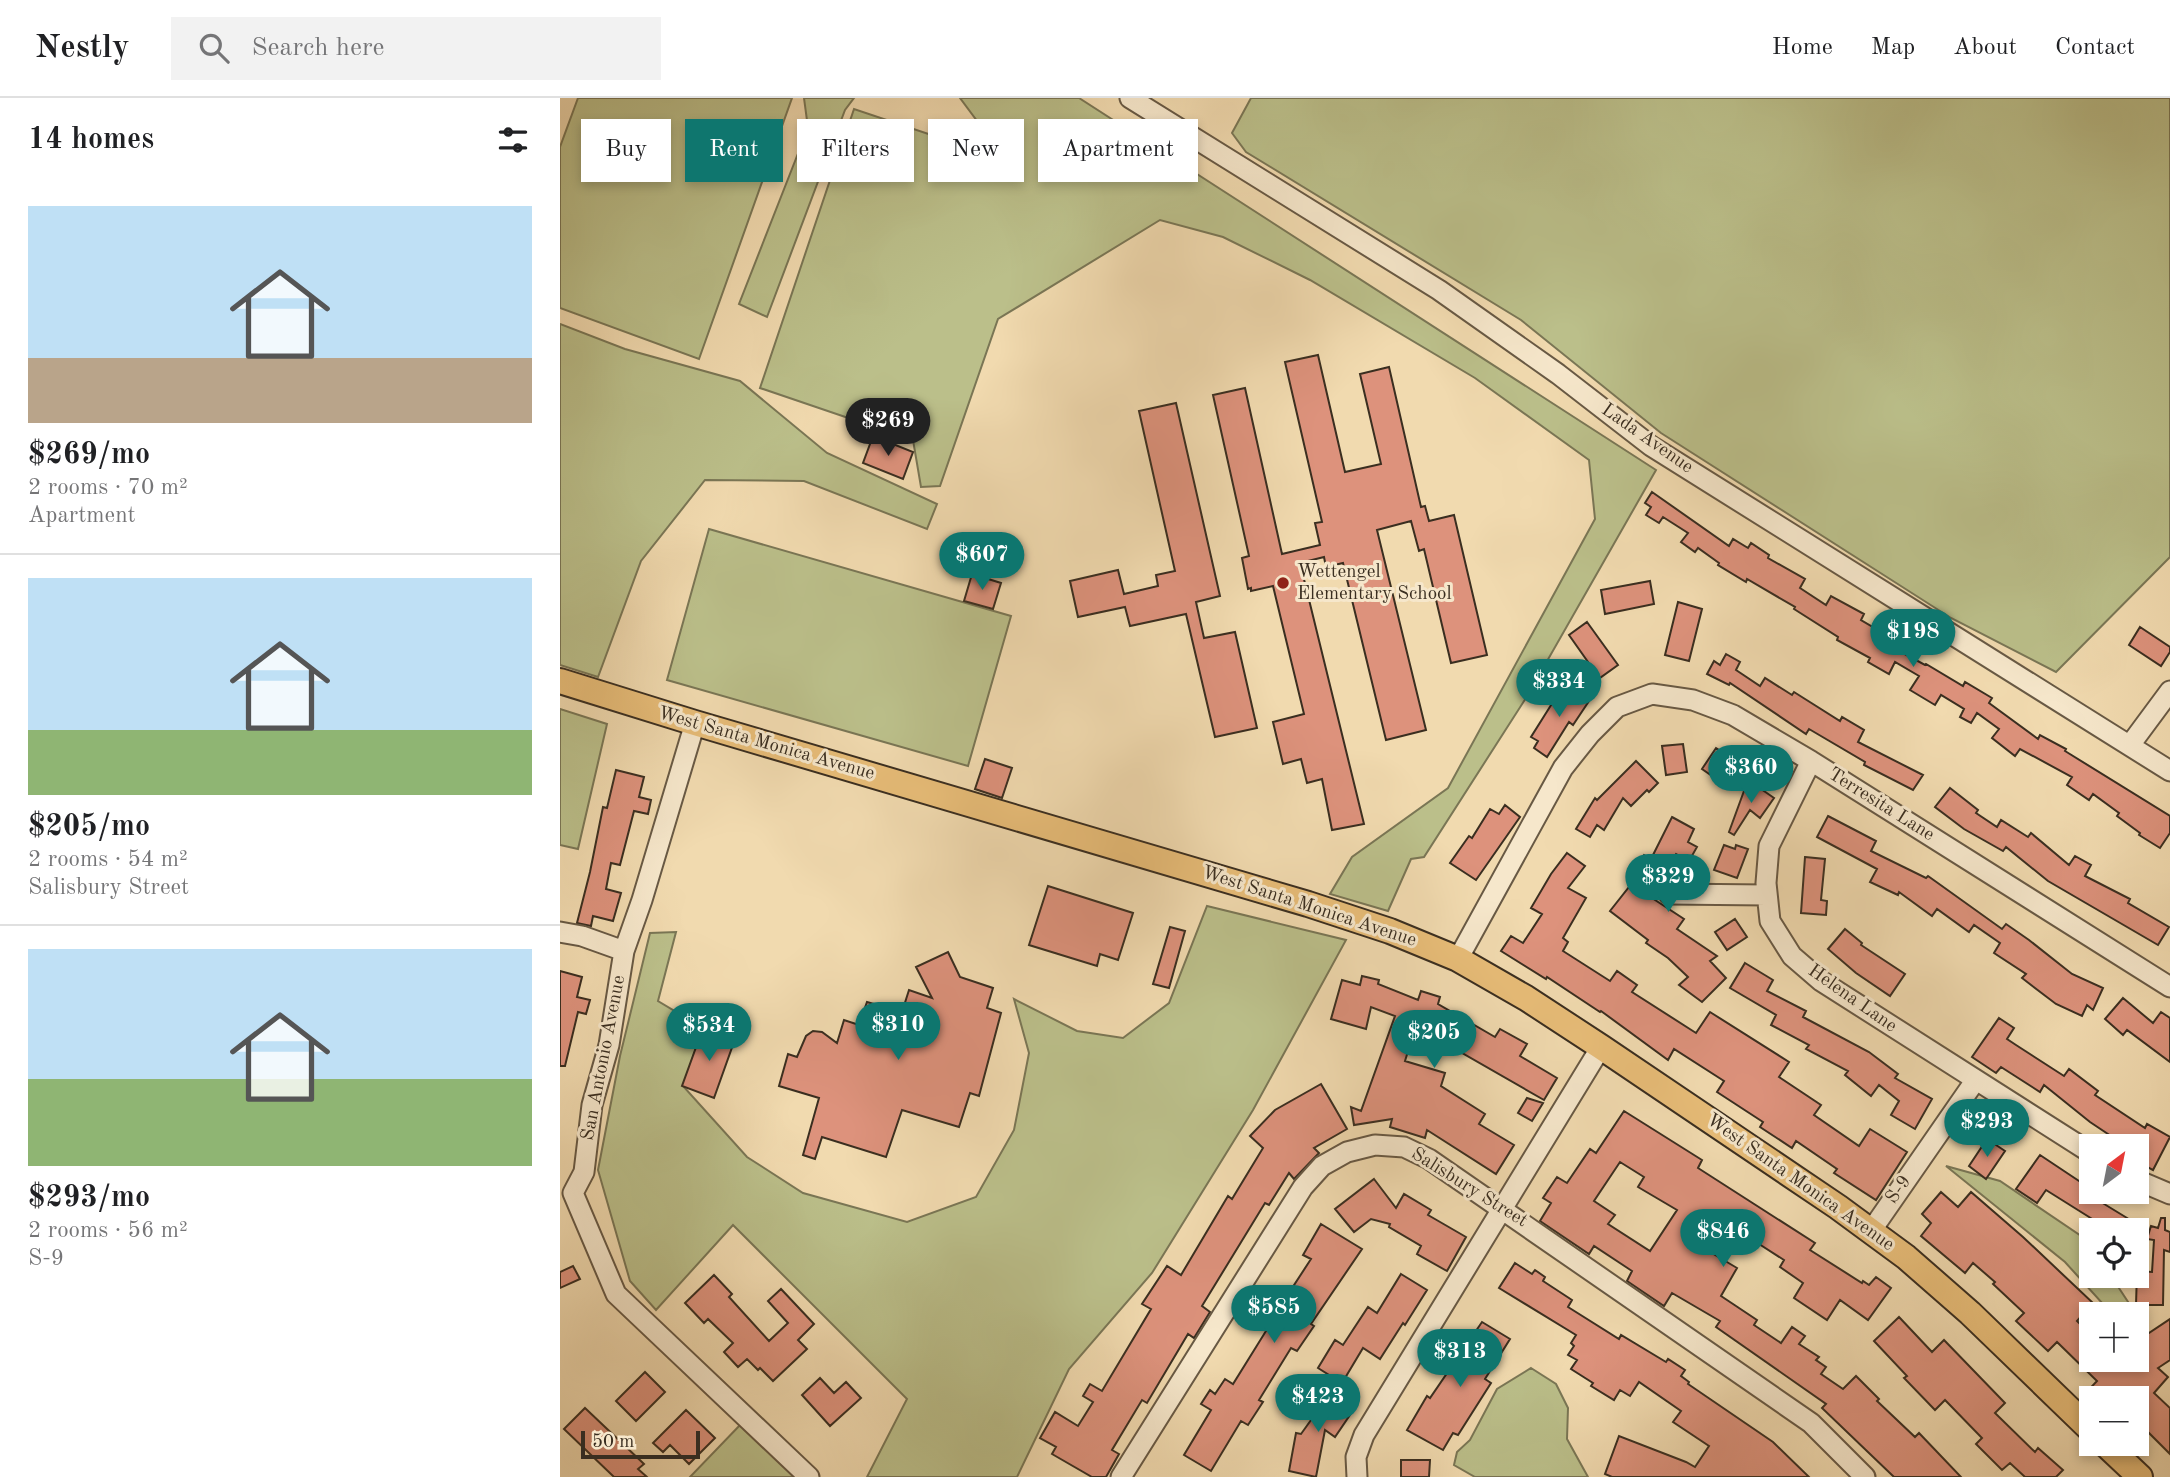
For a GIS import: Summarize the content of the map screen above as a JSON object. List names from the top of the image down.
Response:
{
  "streets": {
    "main road": ["West Santa Monica Avenue"],
    "street": [
      "Lada Avenue",
      "Terresita Lane",
      "Helena Lane",
      "San Antonio Avenue",
      "Salisbury Street",
      "S-9"
    ]
  },
  "crossings": [
    ["West Santa Monica Avenue", "Terresita Lane"],
    ["West Santa Monica Avenue", "San Antonio Avenue"],
    ["West Santa Monica Avenue", "S-9"],
    ["Terresita Lane", "Helena Lane"],
    ["Helena Lane", "S-9"]
  ],
  "places": ["Wettengel Elementary School"],
  "scale_bar": "50 m",
  "north": "top right",
  "page": {
    "header": "Nestly",
    "search": "Search here",
    "nav": [
      "Home",
      "Map",
      "About",
      "Contact"
    ],
    "heading": "14 homes",
    "chip": [
      "Buy",
      "Rent",
      "Filters",
      "New",
      "Apartment"
    ],
    "list": [
      {
        "name": "$269/mo",
        "note": "2 rooms · 70 m² · Apartment"
      },
      {
        "name": "$205/mo",
        "note": "2 rooms · 54 m² · Salisbury Street"
      },
      {
        "name": "$293/mo",
        "note": "2 rooms · 56 m² · S-9"
      }
    ],
    "price": [
      "$269",
      "$607",
      "$198",
      "$334",
      "$360",
      "$329",
      "$310",
      "$534",
      "$205",
      "$293",
      "$846",
      "$585",
      "$313",
      "$423"
    ],
    "map_buttons": ["+", "−"],
    "scale": "50 m"
  }
}
